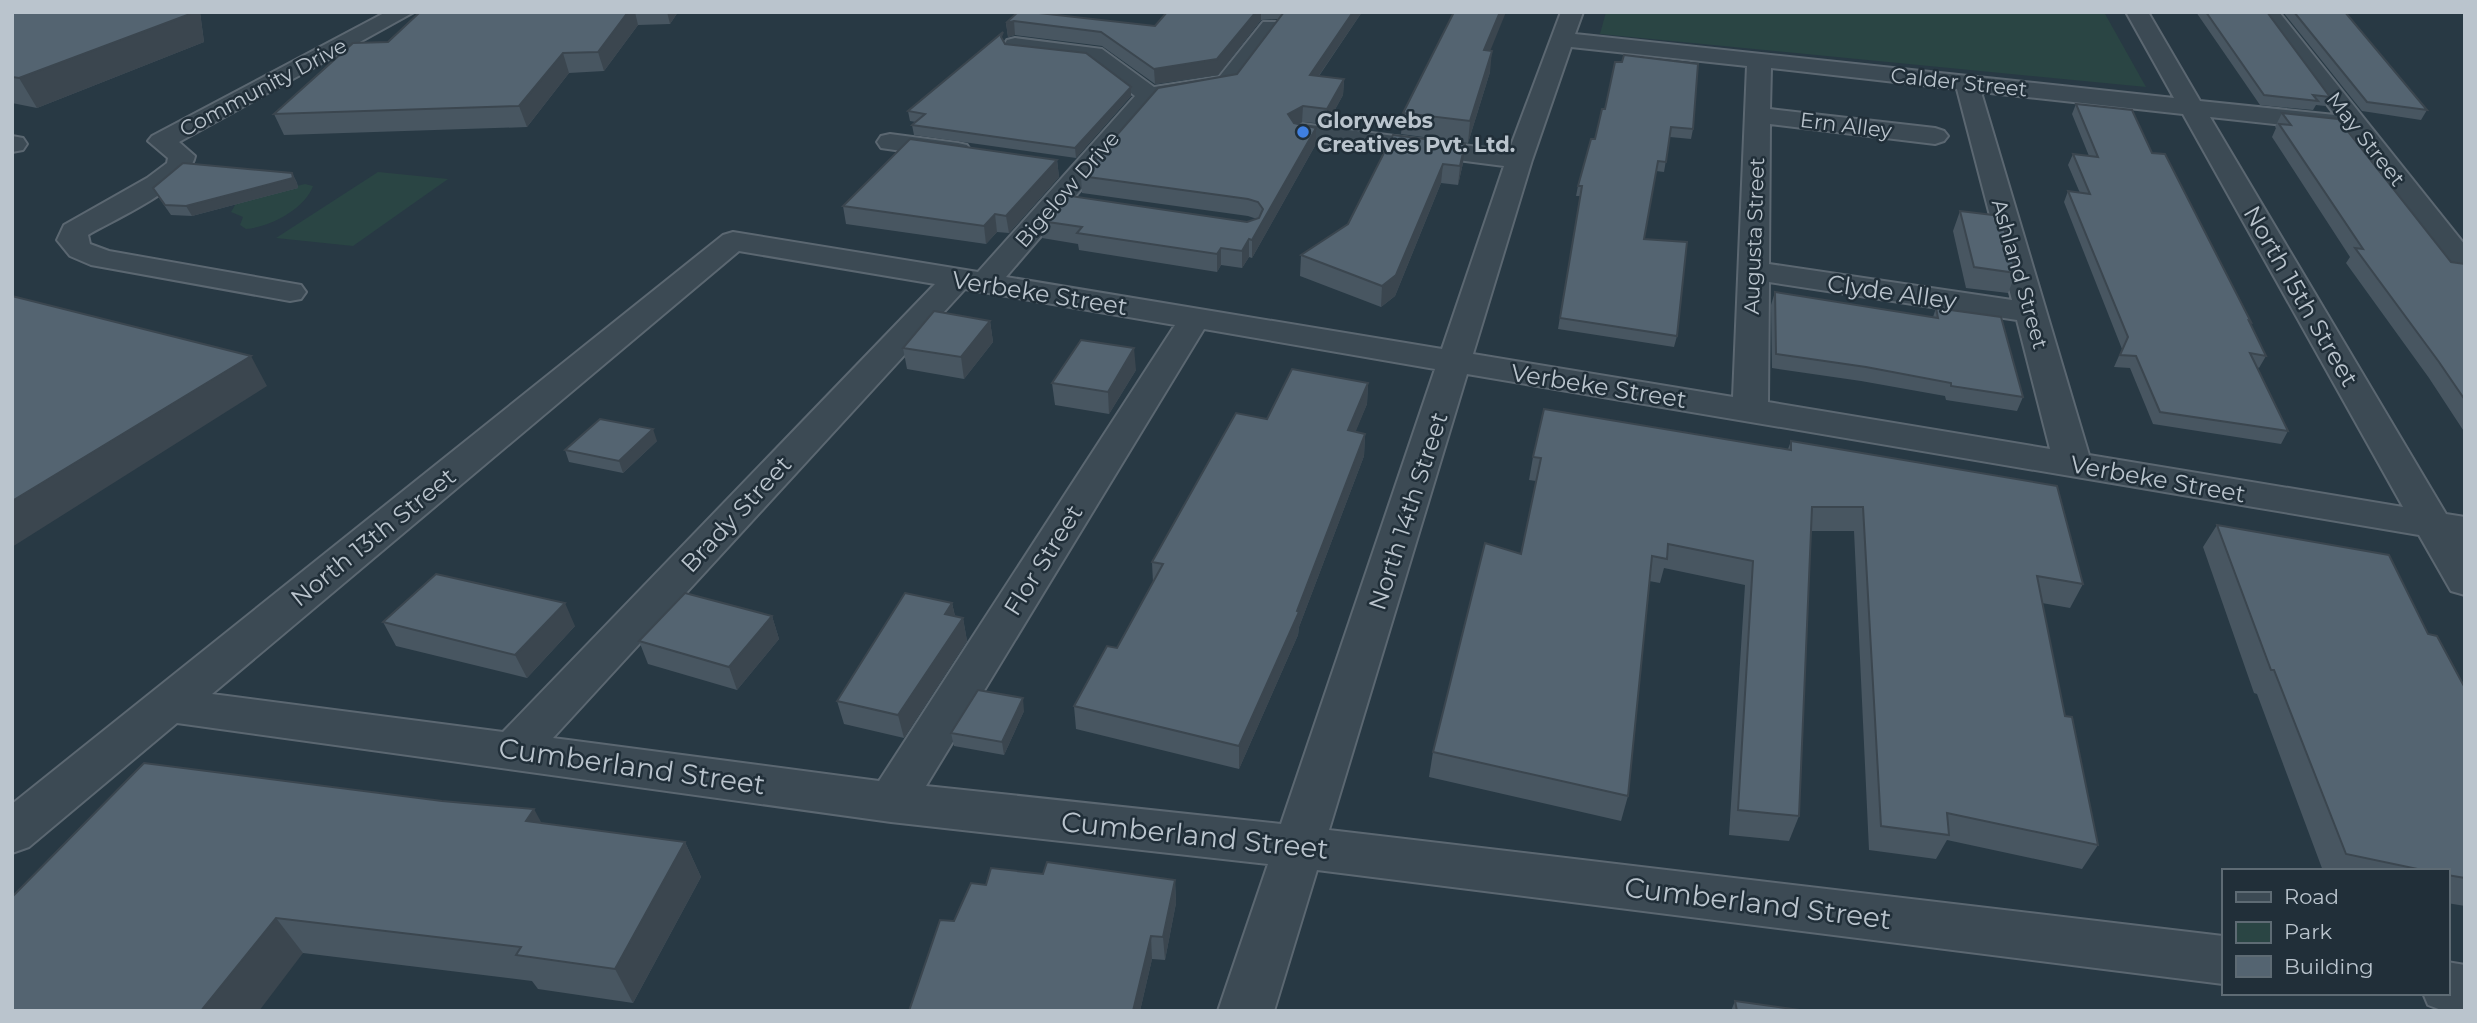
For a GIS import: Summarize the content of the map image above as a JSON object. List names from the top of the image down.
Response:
{
  "streets": {
    "street": [
      "Calder Street",
      "Community Drive",
      "Ern Alley",
      "May Street",
      "Bigelow Drive",
      "Augusta Street",
      "Ashland Street",
      "Clyde Alley",
      "Verbeke Street",
      "North 15th Street",
      "North 14th Street",
      "Brady Street",
      "North 13th Street",
      "Flor Street",
      "Cumberland Street"
    ]
  },
  "crossings": [
    ["Calder Street", "May Street"],
    ["Calder Street", "Augusta Street"],
    ["Calder Street", "Ashland Street"],
    ["Calder Street", "North 15th Street"],
    ["Calder Street", "North 14th Street"],
    ["Ern Alley", "Augusta Street"],
    ["Bigelow Drive", "Verbeke Street"],
    ["Bigelow Drive", "Brady Street"],
    ["Augusta Street", "Clyde Alley"],
    ["Augusta Street", "Verbeke Street"],
    ["Ashland Street", "Clyde Alley"],
    ["Ashland Street", "Verbeke Street"],
    ["Verbeke Street", "North 15th Street"],
    ["Verbeke Street", "North 14th Street"],
    ["Verbeke Street", "Brady Street"],
    ["Verbeke Street", "North 13th Street"],
    ["Verbeke Street", "Flor Street"],
    ["North 14th Street", "Cumberland Street"],
    ["Brady Street", "Cumberland Street"],
    ["North 13th Street", "Cumberland Street"],
    ["Flor Street", "Cumberland Street"]
  ],
  "places": ["Glorywebs Creatives Pvt. Ltd."],
  "legend": ["Road", "Park", "Building"]
}
